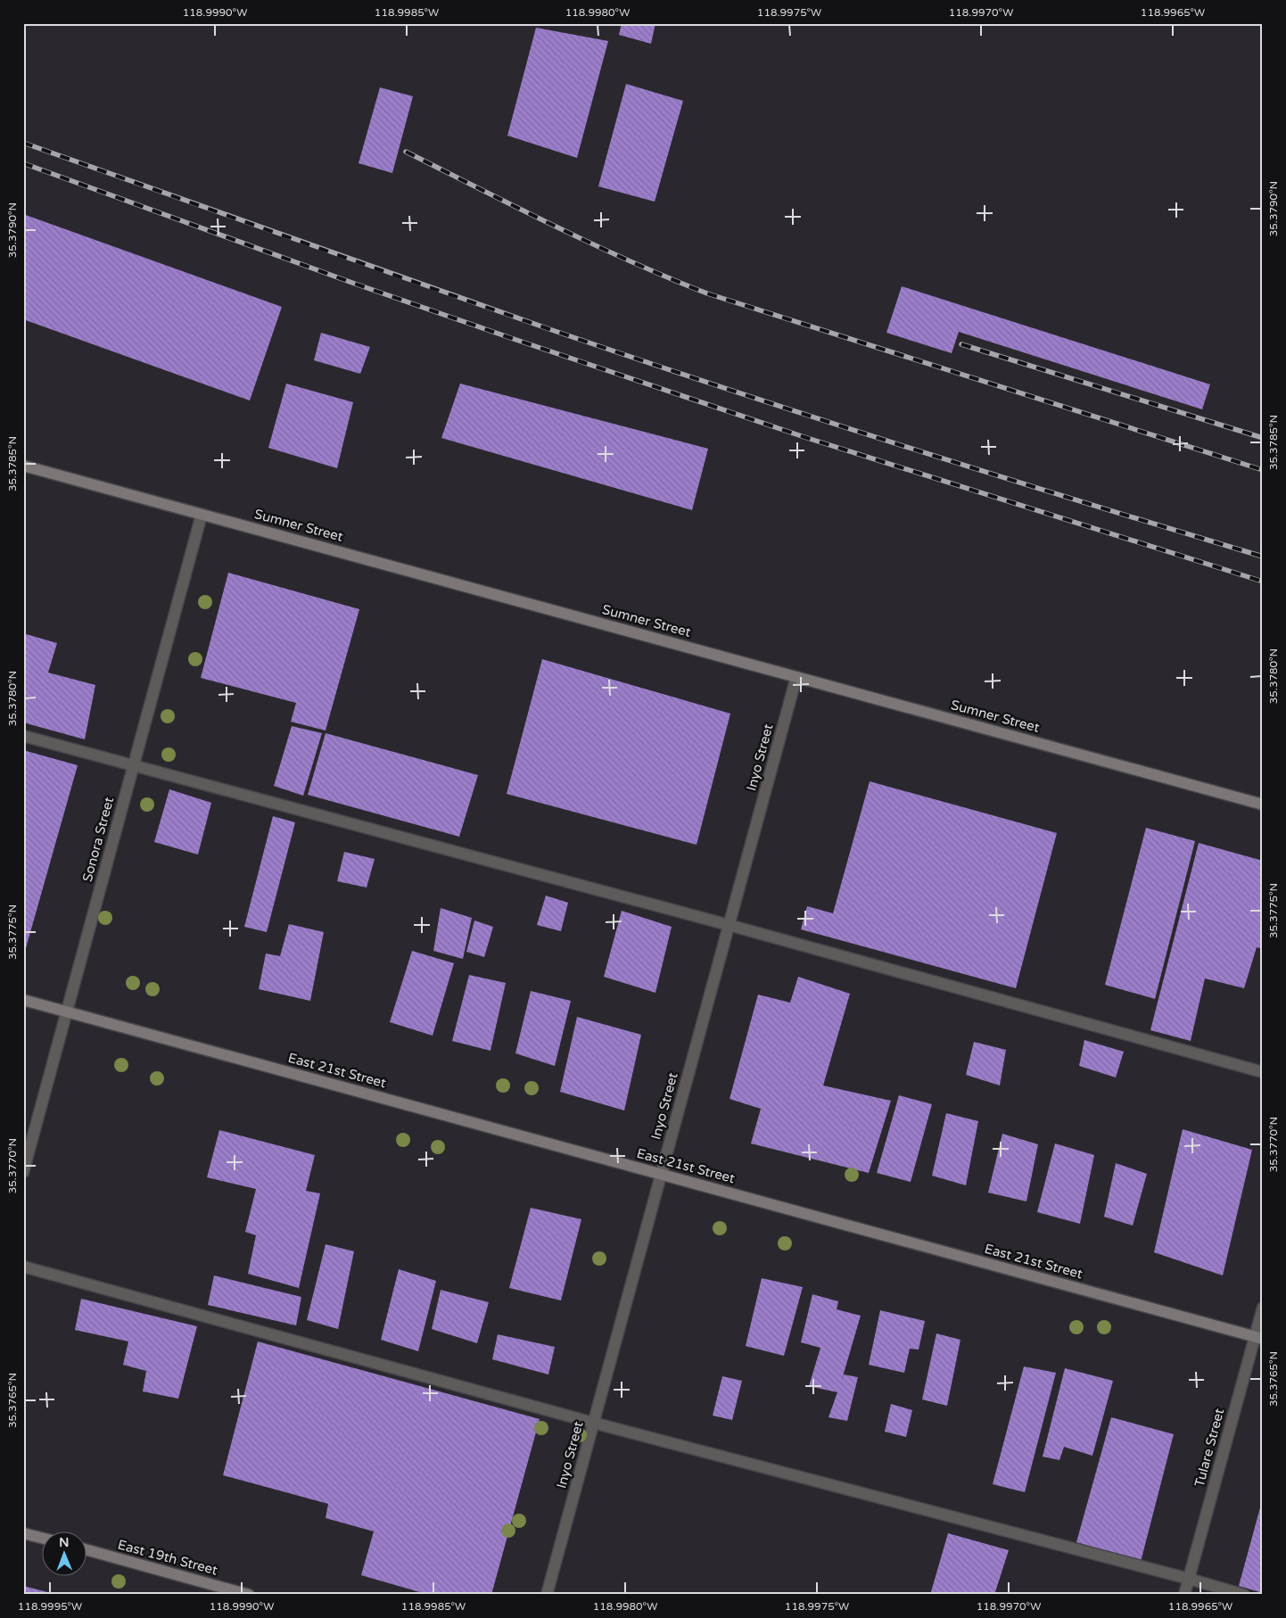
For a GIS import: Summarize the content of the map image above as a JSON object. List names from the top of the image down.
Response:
{
  "streets": {
    "street": [
      "Sumner Street",
      "Inyo Street",
      "Sonora Street",
      "East 21st Street",
      "Tulare Street",
      "East 19th Street"
    ]
  },
  "crossings": [
    ["Sumner Street", "Inyo Street"],
    ["Sumner Street", "Sonora Street"],
    ["Inyo Street", "East 21st Street"],
    ["Sonora Street", "East 21st Street"],
    ["East 21st Street", "Tulare Street"]
  ],
  "north": "top",
  "coordinates": [
    "118.9990°W",
    "118.9985°W",
    "118.9980°W",
    "118.9975°W",
    "118.9970°W",
    "118.9965°W",
    "35.3790°N",
    "35.3785°N",
    "35.3780°N",
    "35.3775°N",
    "35.3770°N",
    "35.3765°N",
    "118.9995°W"
  ]
}
